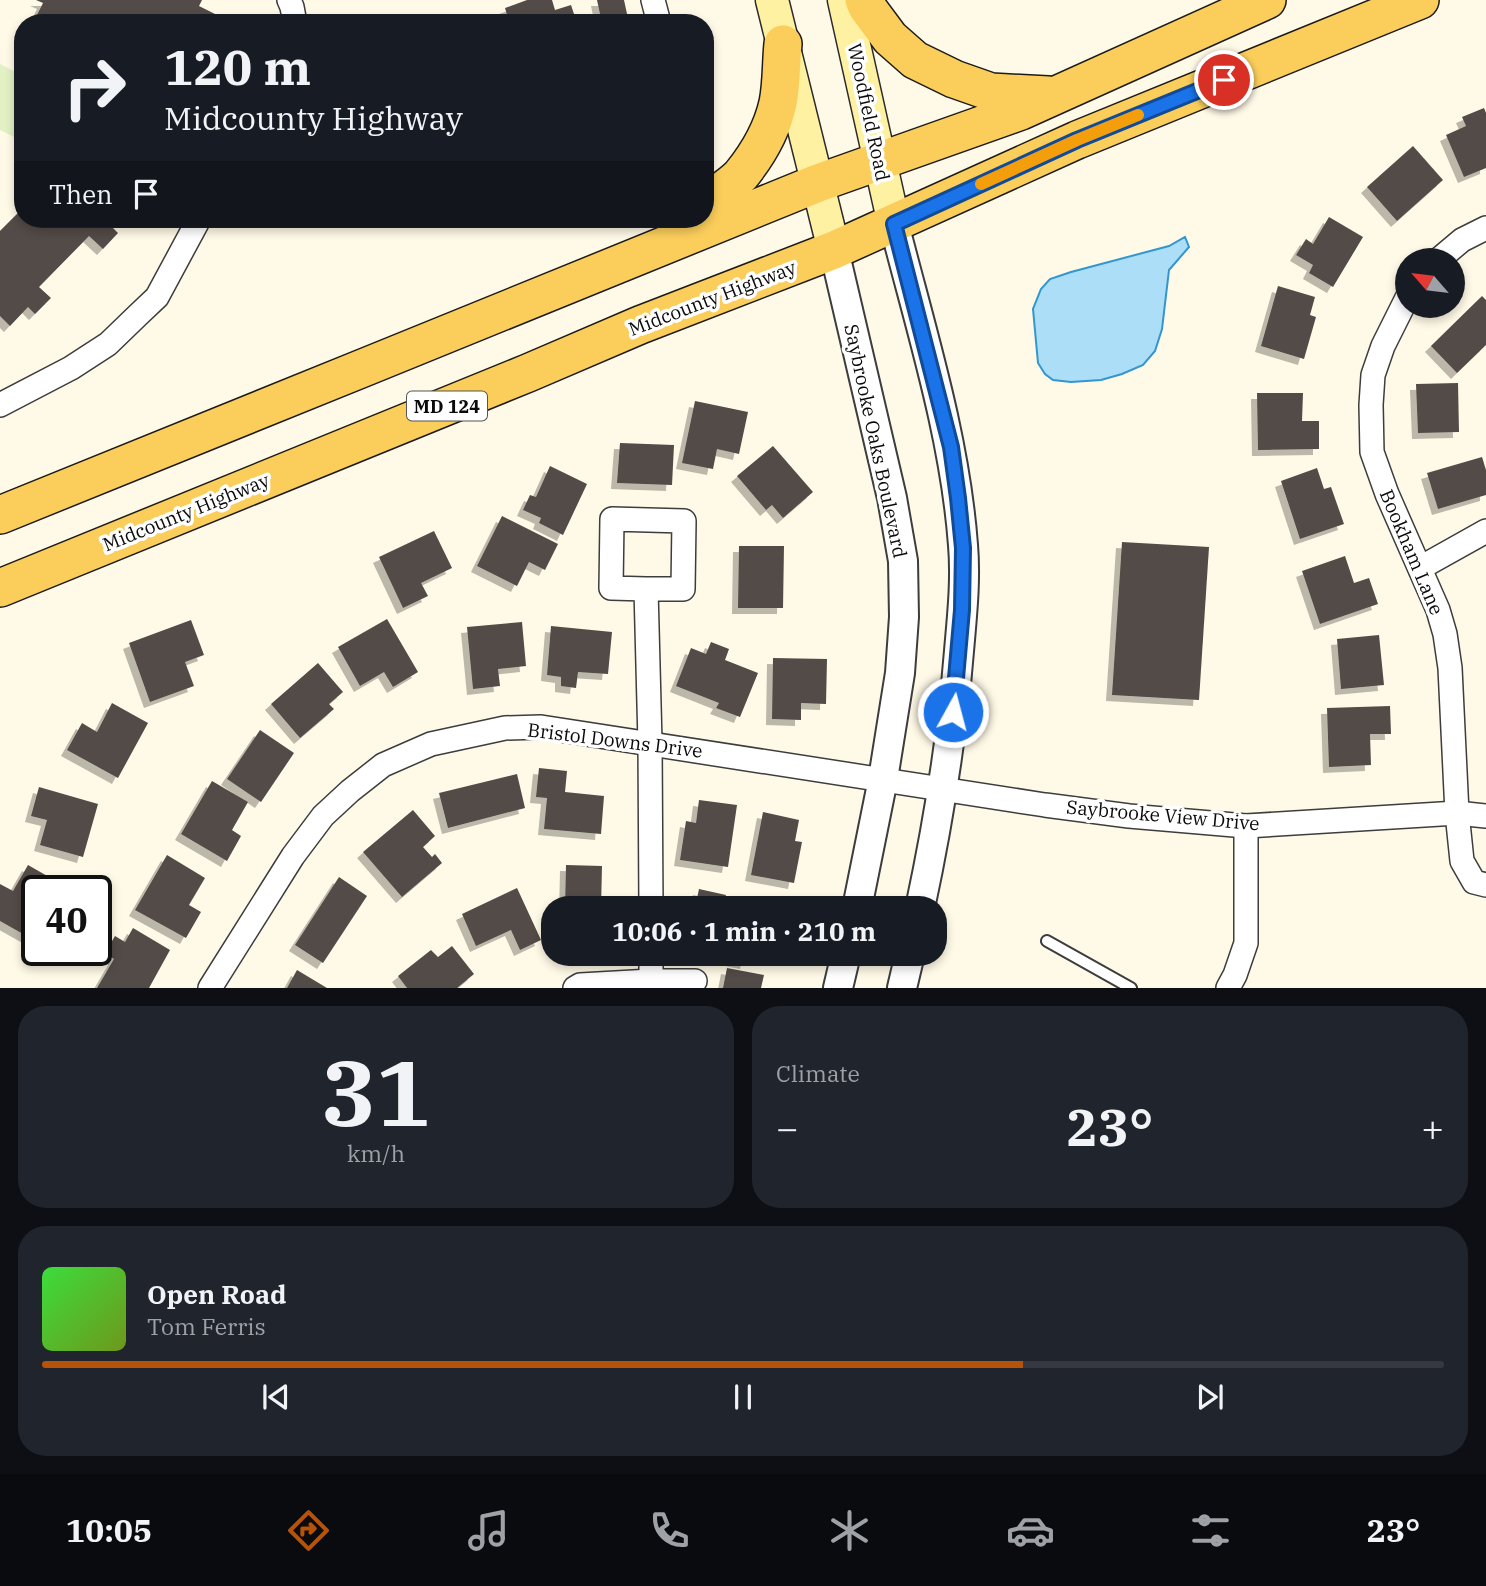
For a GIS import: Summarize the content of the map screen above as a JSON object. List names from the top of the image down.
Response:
{
  "streets": {
    "main road": [
      "Woodfield Road",
      "Midcounty Highway",
      "MD 124",
      "Saybrooke Oaks Boulevard"
    ],
    "street": ["Bookham Lane", "Bristol Downs Drive", "Saybrooke View Drive"]
  },
  "crossings": [
    ["Woodfield Road", "Midcounty Highway"],
    ["Midcounty Highway", "Saybrooke Oaks Boulevard"],
    ["Saybrooke Oaks Boulevard", "Bristol Downs Drive"],
    ["Saybrooke Oaks Boulevard", "Saybrooke View Drive"],
    ["Bookham Lane", "Saybrooke View Drive"],
    ["Bristol Downs Drive", "Saybrooke View Drive"]
  ],
  "north": "top left",
  "page": {
    "turn": ["120 m", "Midcounty Highway"],
    "then": "Then",
    "limit": "40",
    "trip": "10:06 · 1 min · 210 m",
    "tile": [
      ["31", "km/h"],
      "Climate"
    ],
    "heat": ["−", "23°", "+"],
    "song": ["Open Road", "Tom Ferris"],
    "tabs": ["10:05", "23°"]
  }
}
